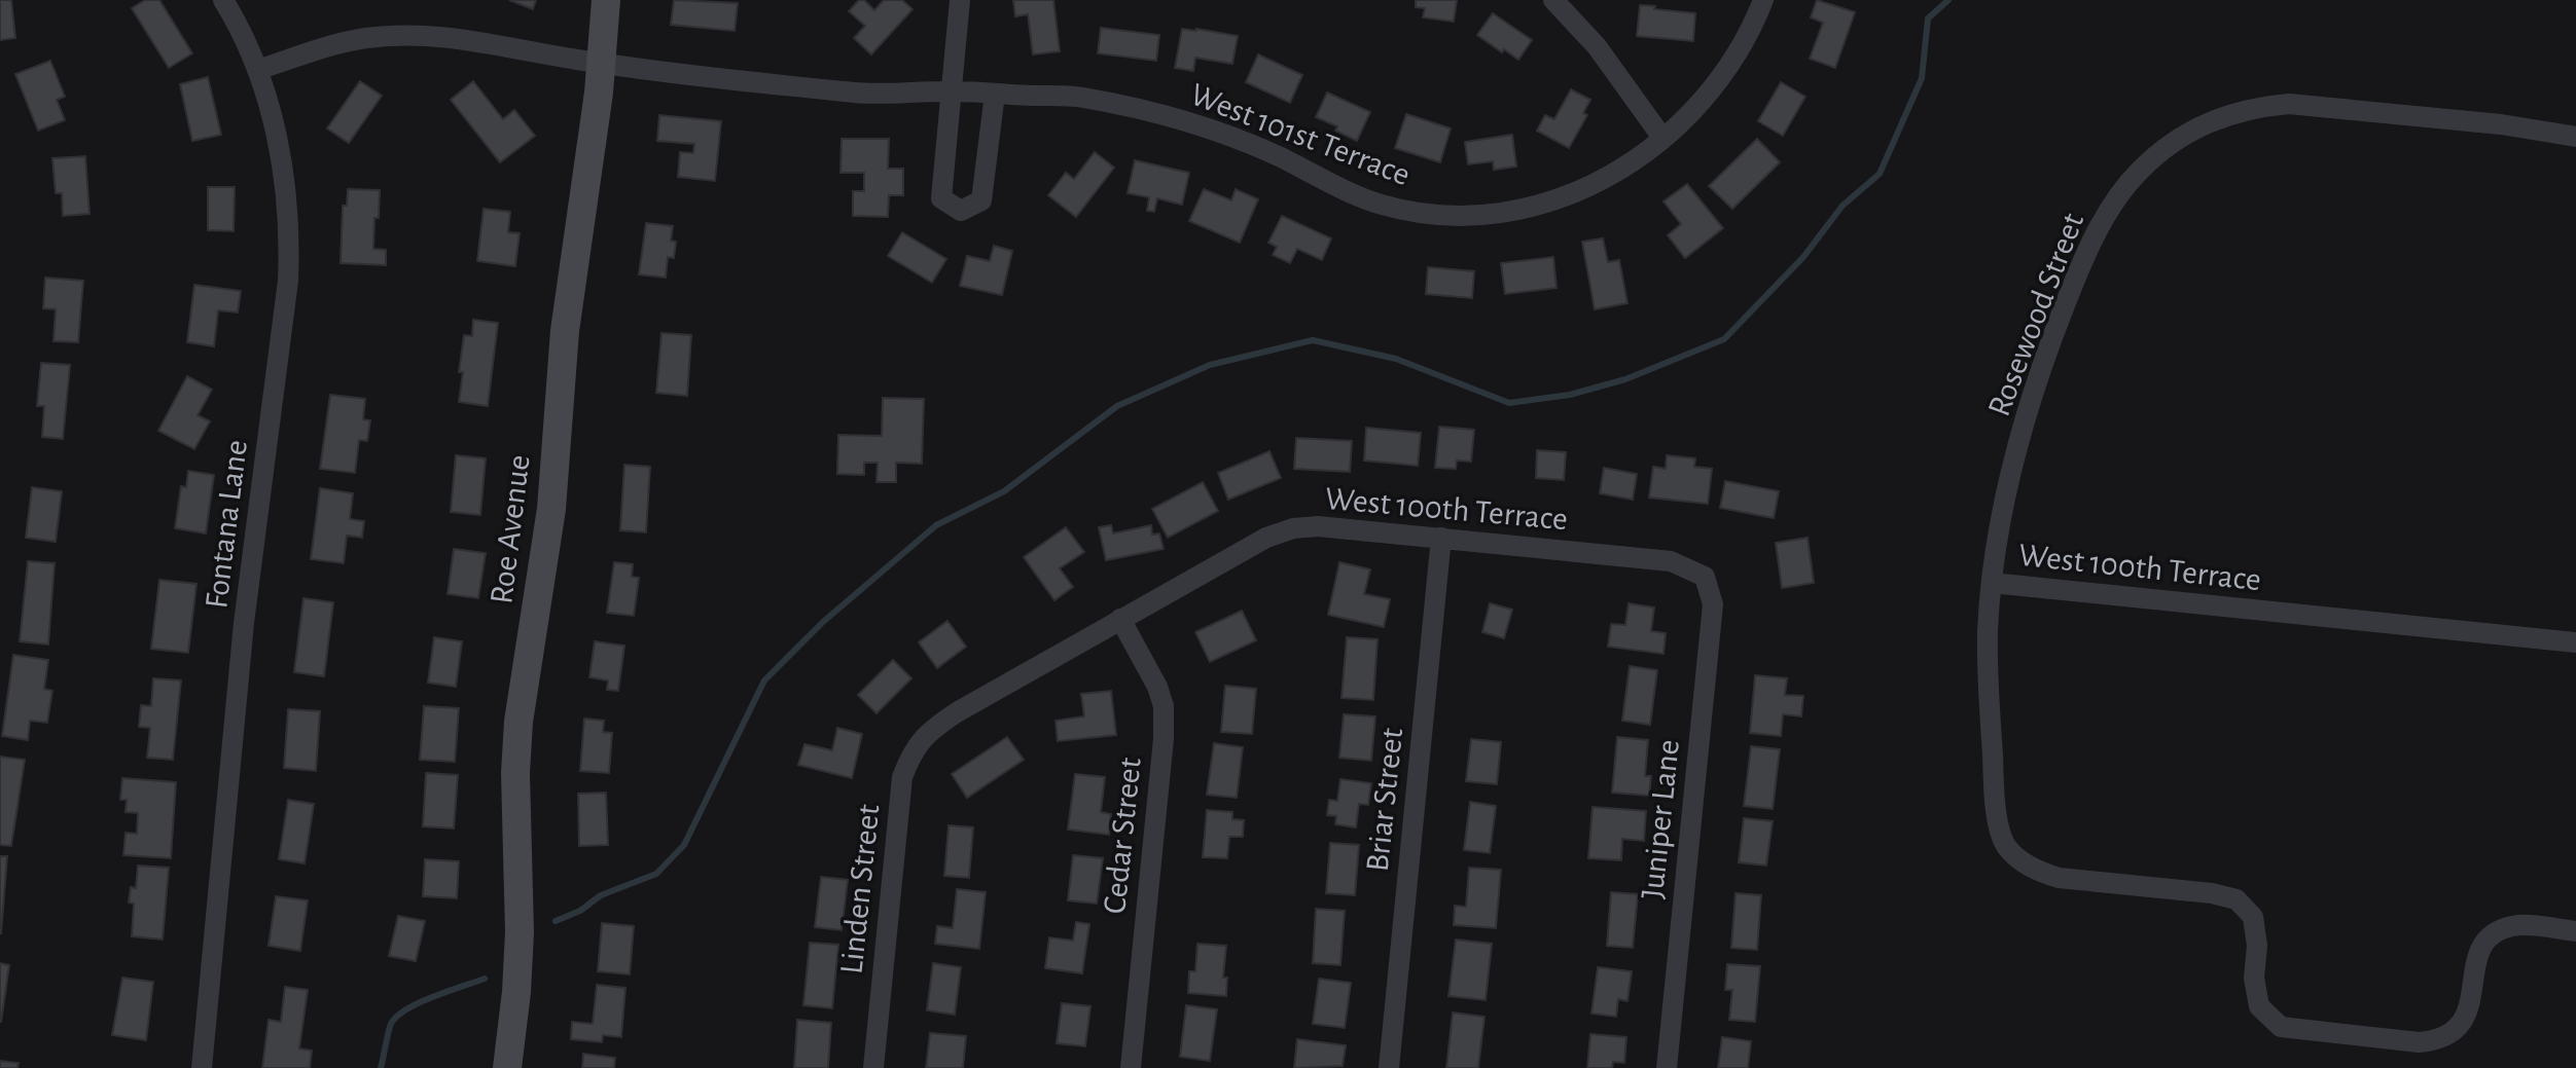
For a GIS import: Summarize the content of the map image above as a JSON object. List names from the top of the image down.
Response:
{
  "streets": {
    "main road": ["Roe Avenue"],
    "street": [
      "West 101st Terrace",
      "Rosewood Street",
      "West 100th Terrace",
      "Fontana Lane",
      "Briar Street",
      "Juniper Lane",
      "Cedar Street",
      "Linden Street"
    ]
  },
  "crossings": [
    ["West 101st Terrace", "Fontana Lane"],
    ["West 101st Terrace", "Roe Avenue"],
    ["Rosewood Street", "West 100th Terrace"],
    ["West 100th Terrace", "Briar Street"],
    ["West 100th Terrace", "Juniper Lane"],
    ["West 100th Terrace", "Cedar Street"],
    ["West 100th Terrace", "Linden Street"]
  ]
}
